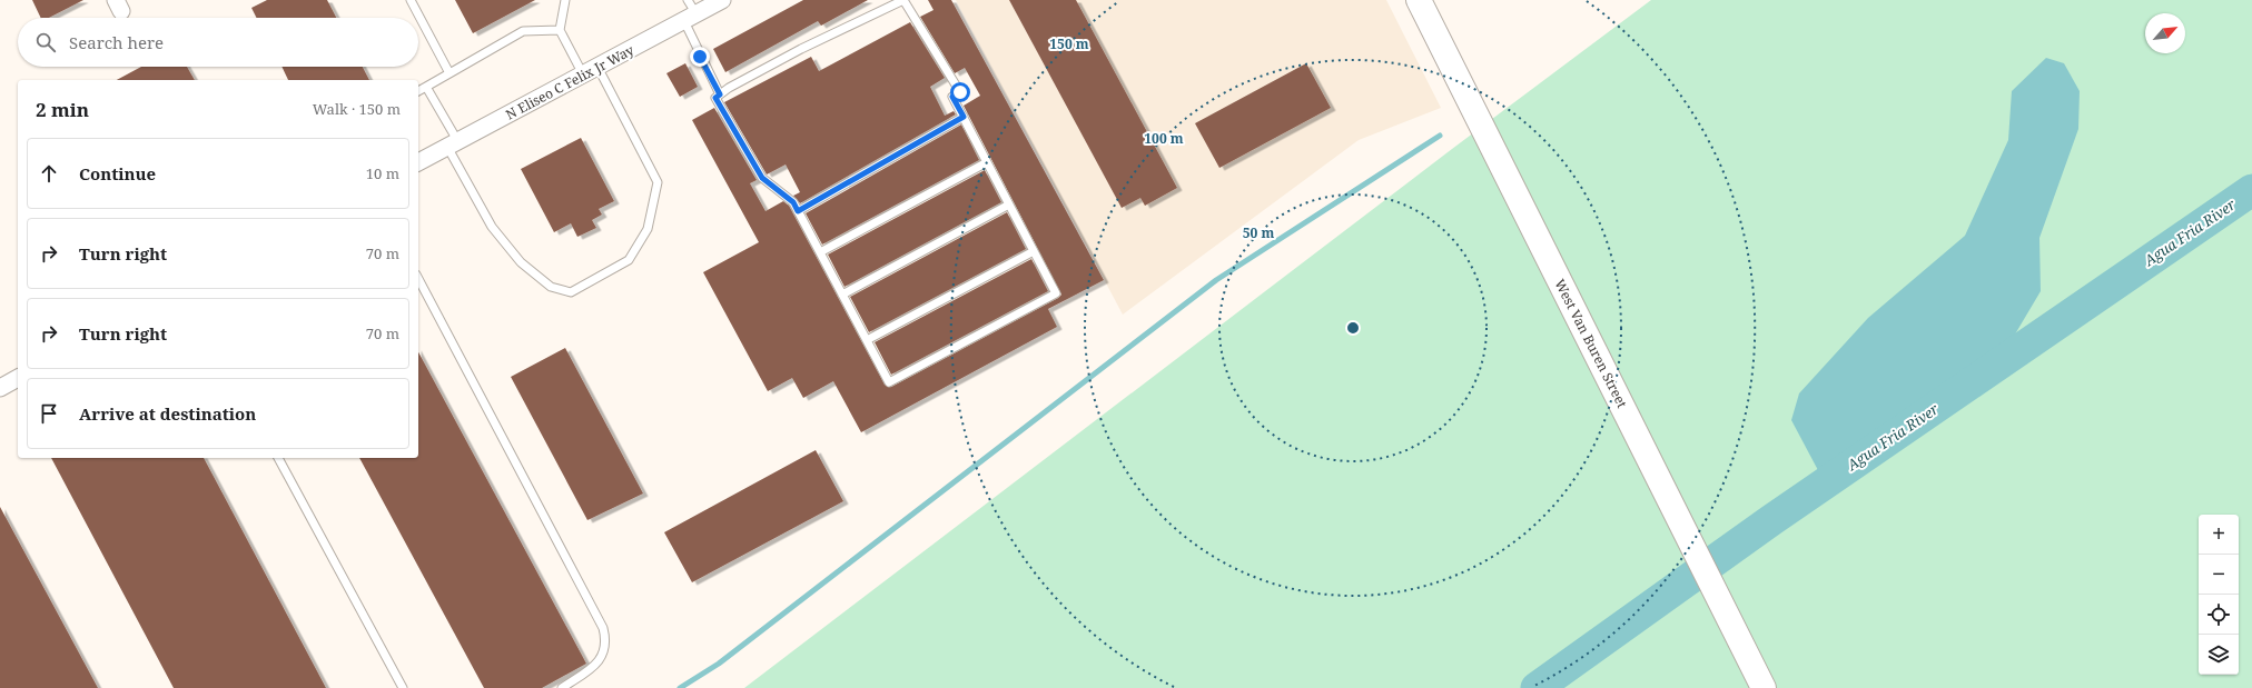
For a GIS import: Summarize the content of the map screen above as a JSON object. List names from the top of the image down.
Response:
{
  "streets": {
    "main road": ["West Van Buren Street"],
    "street": ["N Eliseo C Felix Jr Way"]
  },
  "water": ["Agua Fria River"],
  "north": "top right",
  "page": {
    "search": "Search here",
    "heading": ["2 min", "Walk · 150 m"],
    "list": [
      ["Continue", "10 m"],
      ["Turn right", "70 m"],
      ["Turn right", "70 m"],
      "Arrive at destination"
    ],
    "map_buttons": ["+", "−"]
  },
  "rings": ["150 m", "100 m", "50 m"]
}
